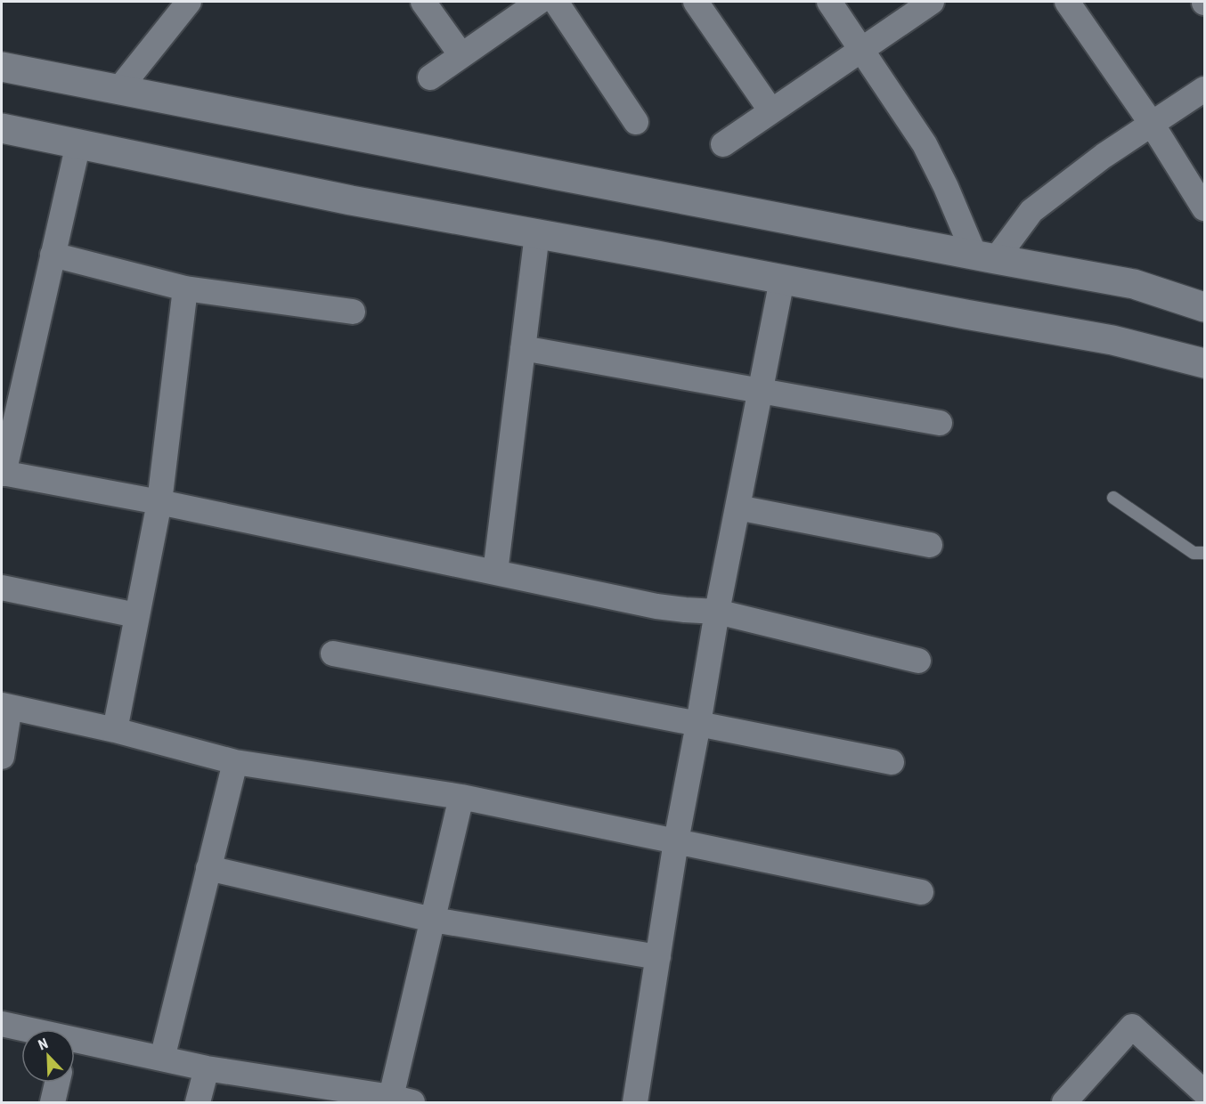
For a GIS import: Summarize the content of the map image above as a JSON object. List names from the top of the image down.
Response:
{
  "north": "top left"
}
